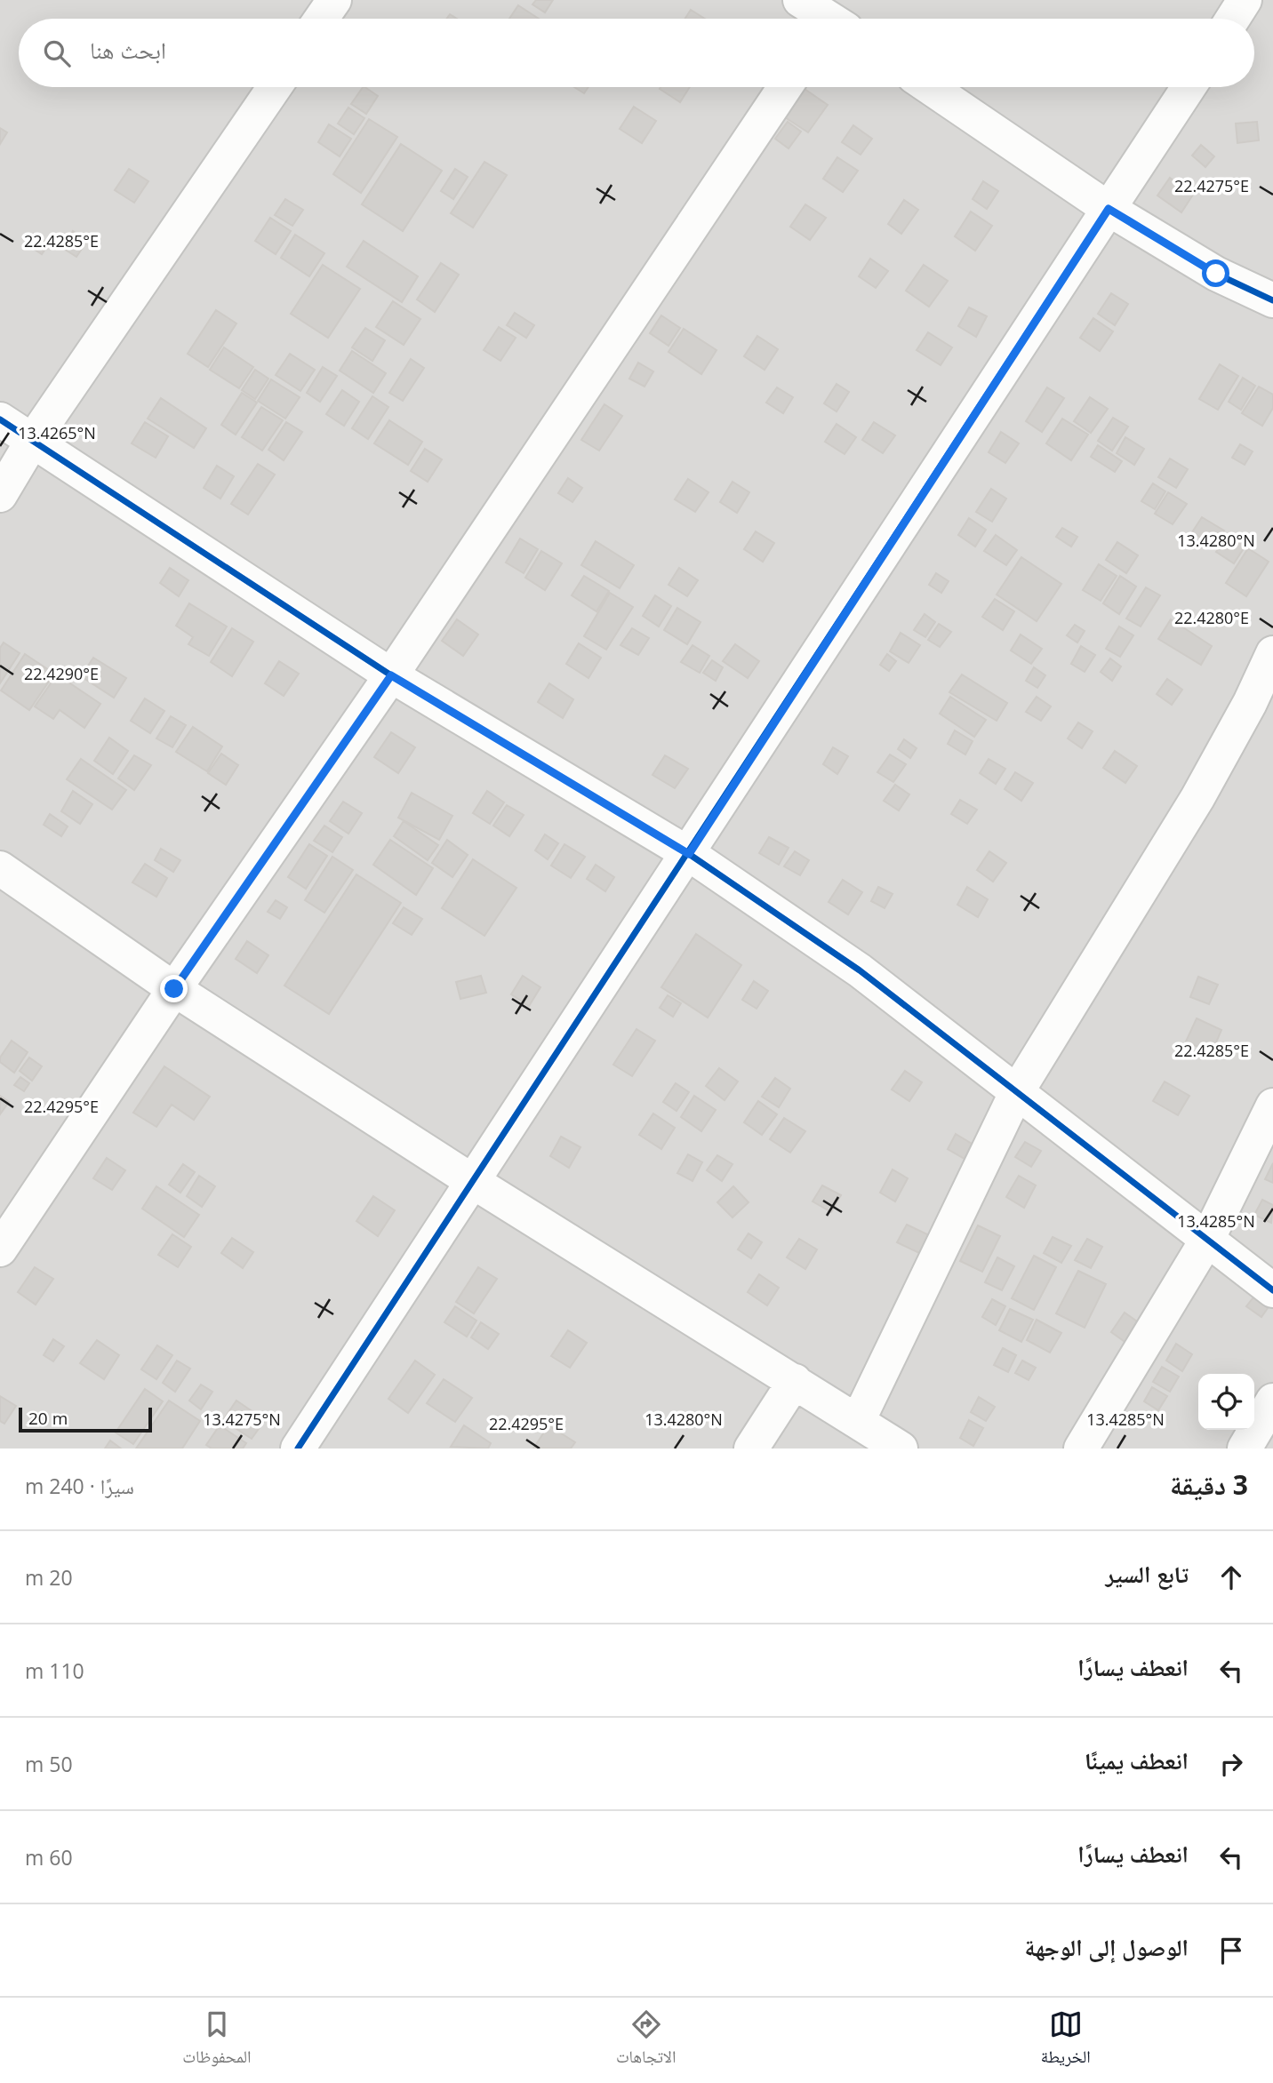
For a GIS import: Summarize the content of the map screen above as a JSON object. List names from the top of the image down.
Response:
{
  "scale_bar": "20 m",
  "page": {
    "search": "ابحث هنا",
    "scale": "20 m",
    "heading": ["3 دقيقة", "سيرًا · 240 m"],
    "list": [
      ["تابع السير", "20 m"],
      ["انعطف يسارًا", "110 m"],
      ["انعطف يمينًا", "50 m"],
      ["انعطف يسارًا", "60 m"],
      "الوصول إلى الوجهة"
    ],
    "nav": ["الخريطة", "الاتجاهات", "المحفوظات"]
  },
  "coordinates": [
    "22.4275°E",
    "22.4285°E",
    "13.4265°N",
    "13.4280°N",
    "22.4280°E",
    "22.4290°E",
    "22.4295°E",
    "13.4285°N",
    "13.4275°N"
  ]
}
